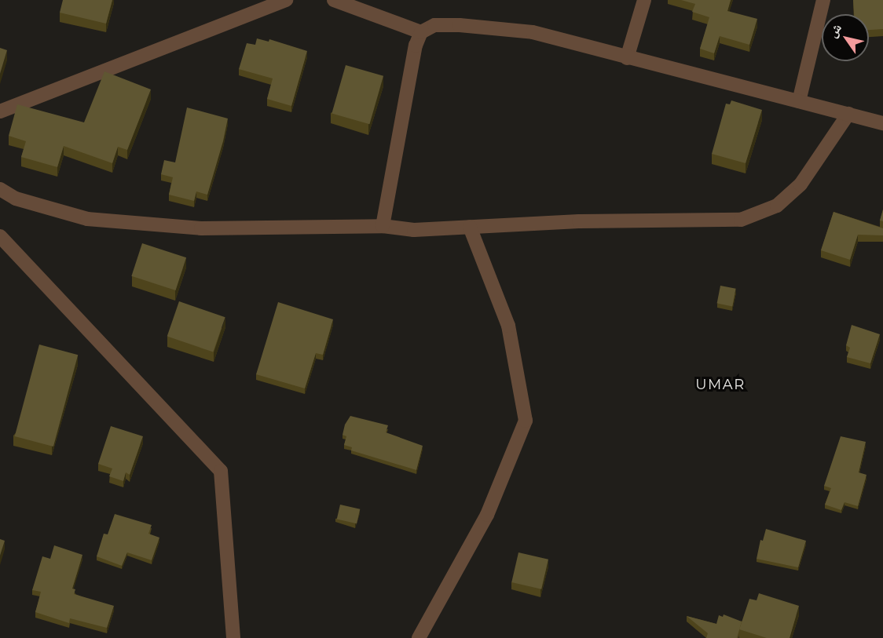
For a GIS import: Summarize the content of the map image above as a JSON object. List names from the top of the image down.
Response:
{
  "districts": ["UMAR"],
  "north": "top left"
}
